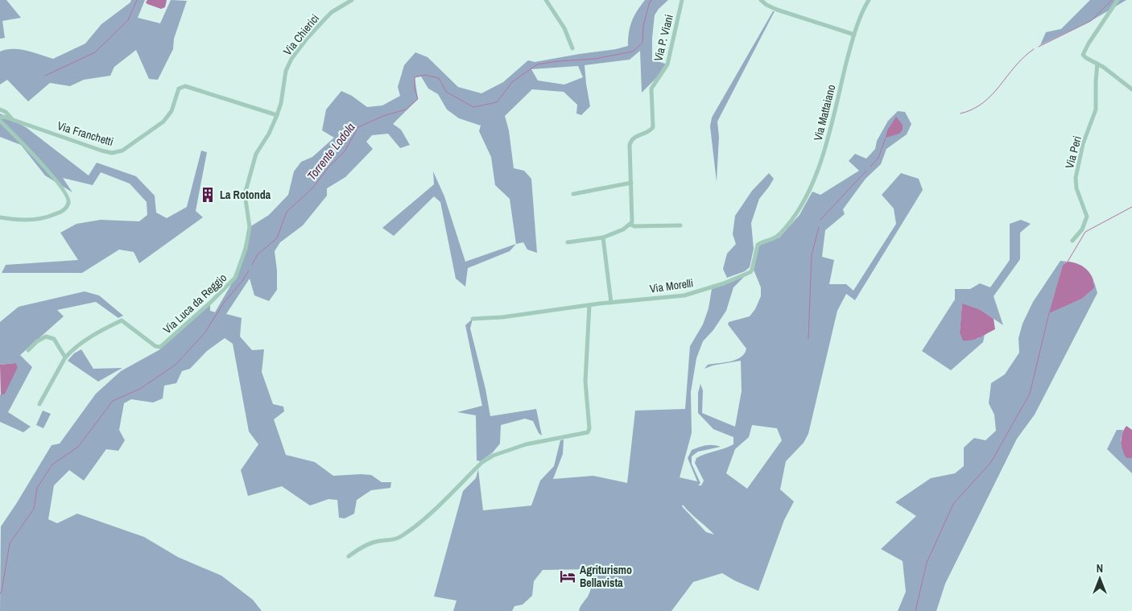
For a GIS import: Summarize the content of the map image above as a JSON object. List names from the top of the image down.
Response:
{
  "streets": {
    "street": [
      "Via Chierici",
      "Via P. Viani",
      "Via Mattaiano",
      "Via Franchetti",
      "Via Peri",
      "Via Morelli",
      "Via Luca da Reggio"
    ]
  },
  "crossings": [
    ["Via Chierici", "Via Franchetti"],
    ["Via Chierici", "Via Luca da Reggio"],
    ["Via Mattaiano", "Via Morelli"],
    ["Via Franchetti", "Via Luca da Reggio"]
  ],
  "water": ["Torrente Lodola"],
  "places": {
    "building": ["La Rotonda"],
    "hotel": ["Agriturismo Bellavista"]
  },
  "north": "top"
}
